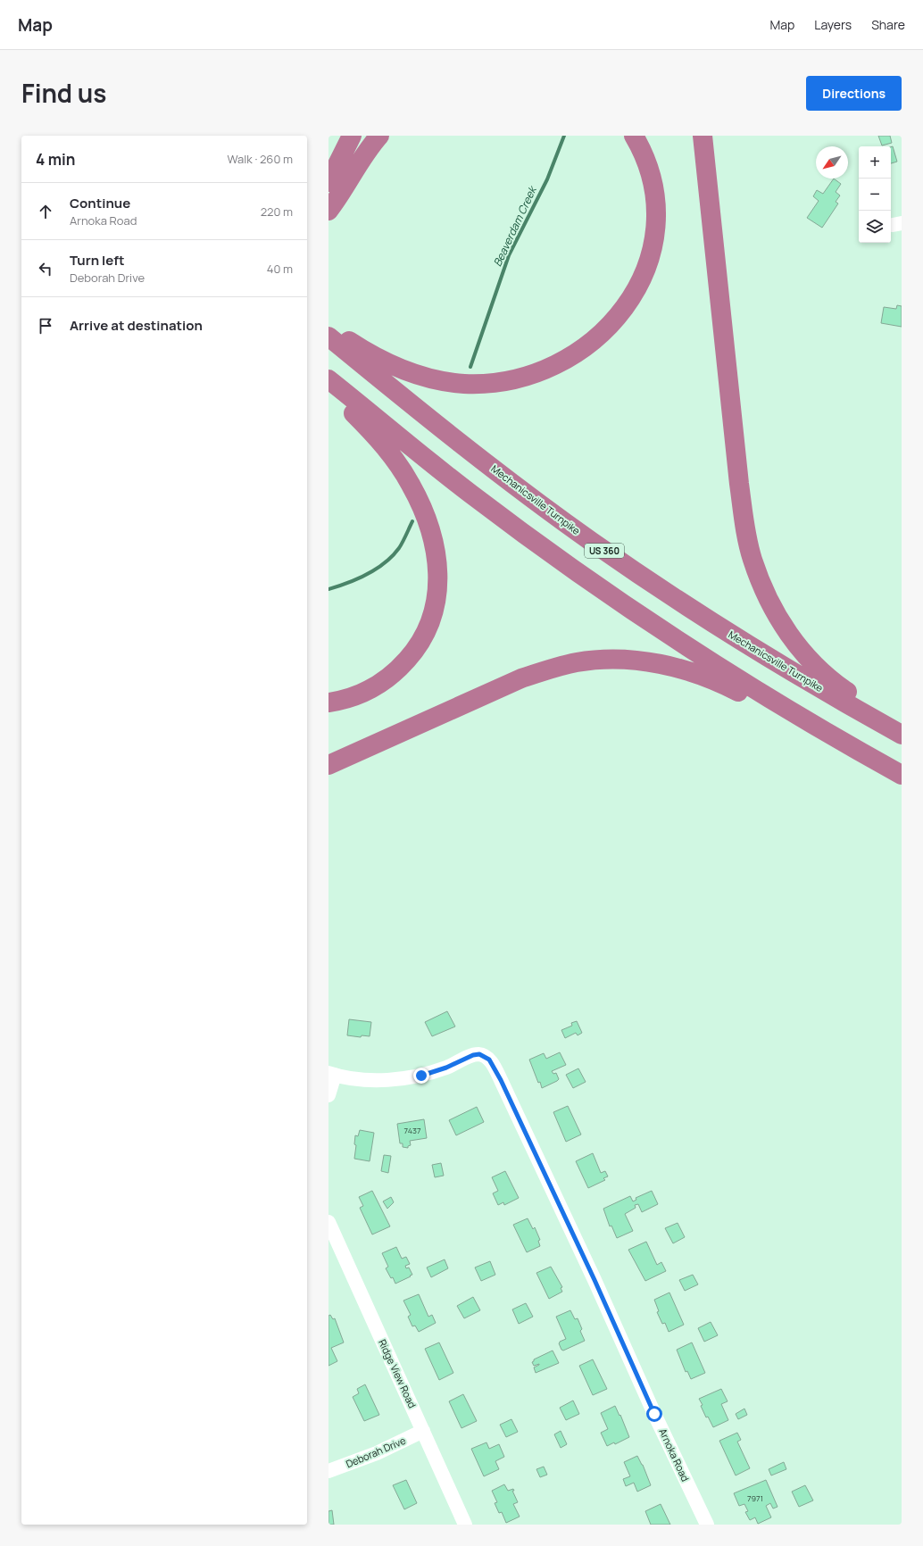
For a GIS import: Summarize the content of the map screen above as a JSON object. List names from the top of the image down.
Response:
{
  "streets": {
    "highway": ["Mechanicsville Turnpike", "US 360"],
    "street": ["Ridge View Road", "Deborah Drive", "Arnoka Road"]
  },
  "crossings": [
    ["Ridge View Road", "Deborah Drive"]
  ],
  "water": ["Beaverdam Creek"],
  "house_numbers": ["7437", "7971"],
  "north": "bottom left",
  "page": {
    "header": "Map",
    "nav": ["Map", "Layers", "Share"],
    "title": "Find us",
    "buttons": "Directions",
    "heading": ["4 min", "Walk · 260 m"],
    "map_buttons": ["+", "−"],
    "list": [
      ["Continue", "Arnoka Road", "220 m"],
      ["Turn left", "Deborah Drive", "40 m"],
      "Arrive at destination"
    ]
  }
}
